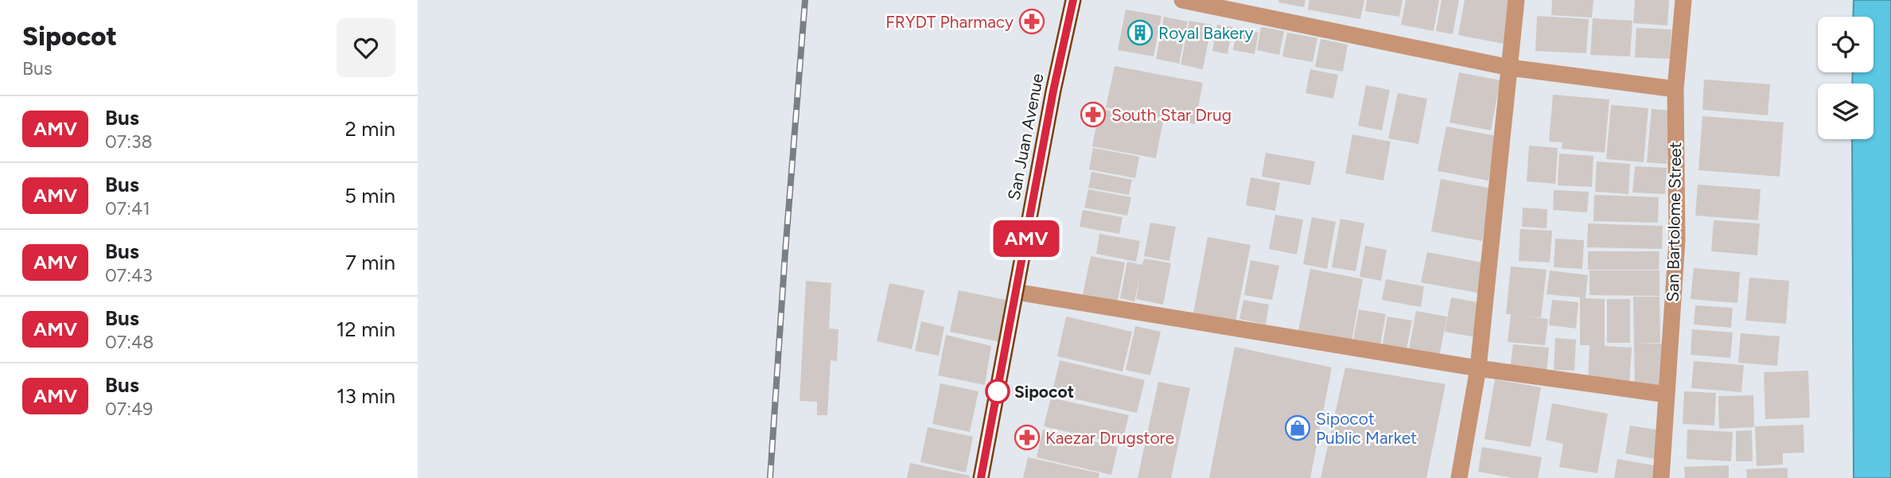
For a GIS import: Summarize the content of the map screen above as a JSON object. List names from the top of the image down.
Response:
{
  "streets": {
    "highway": ["San Juan Avenue"],
    "street": ["San Bartolome Street"]
  },
  "places": {
    "pharmacy": ["FRYDT Pharmacy", "South Star Drug", "Kaezar Drugstore"],
    "building": ["Royal Bakery"],
    "other": ["Sipocot"],
    "shop": ["Sipocot Public Market"]
  },
  "lines": ["bus line AMV"],
  "page": {
    "heading": ["Sipocot", "Bus"],
    "on_map": "AMV",
    "list": [
      {
        "mark": "AMV",
        "name": "Bus",
        "note": "07:38",
        "value": "2 min"
      },
      {
        "mark": "AMV",
        "name": "Bus",
        "note": "07:41",
        "value": "5 min"
      },
      {
        "mark": "AMV",
        "name": "Bus",
        "note": "07:43",
        "value": "7 min"
      },
      {
        "mark": "AMV",
        "name": "Bus",
        "note": "07:48",
        "value": "12 min"
      },
      {
        "mark": "AMV",
        "name": "Bus",
        "note": "07:49",
        "value": "13 min"
      }
    ]
  }
}
